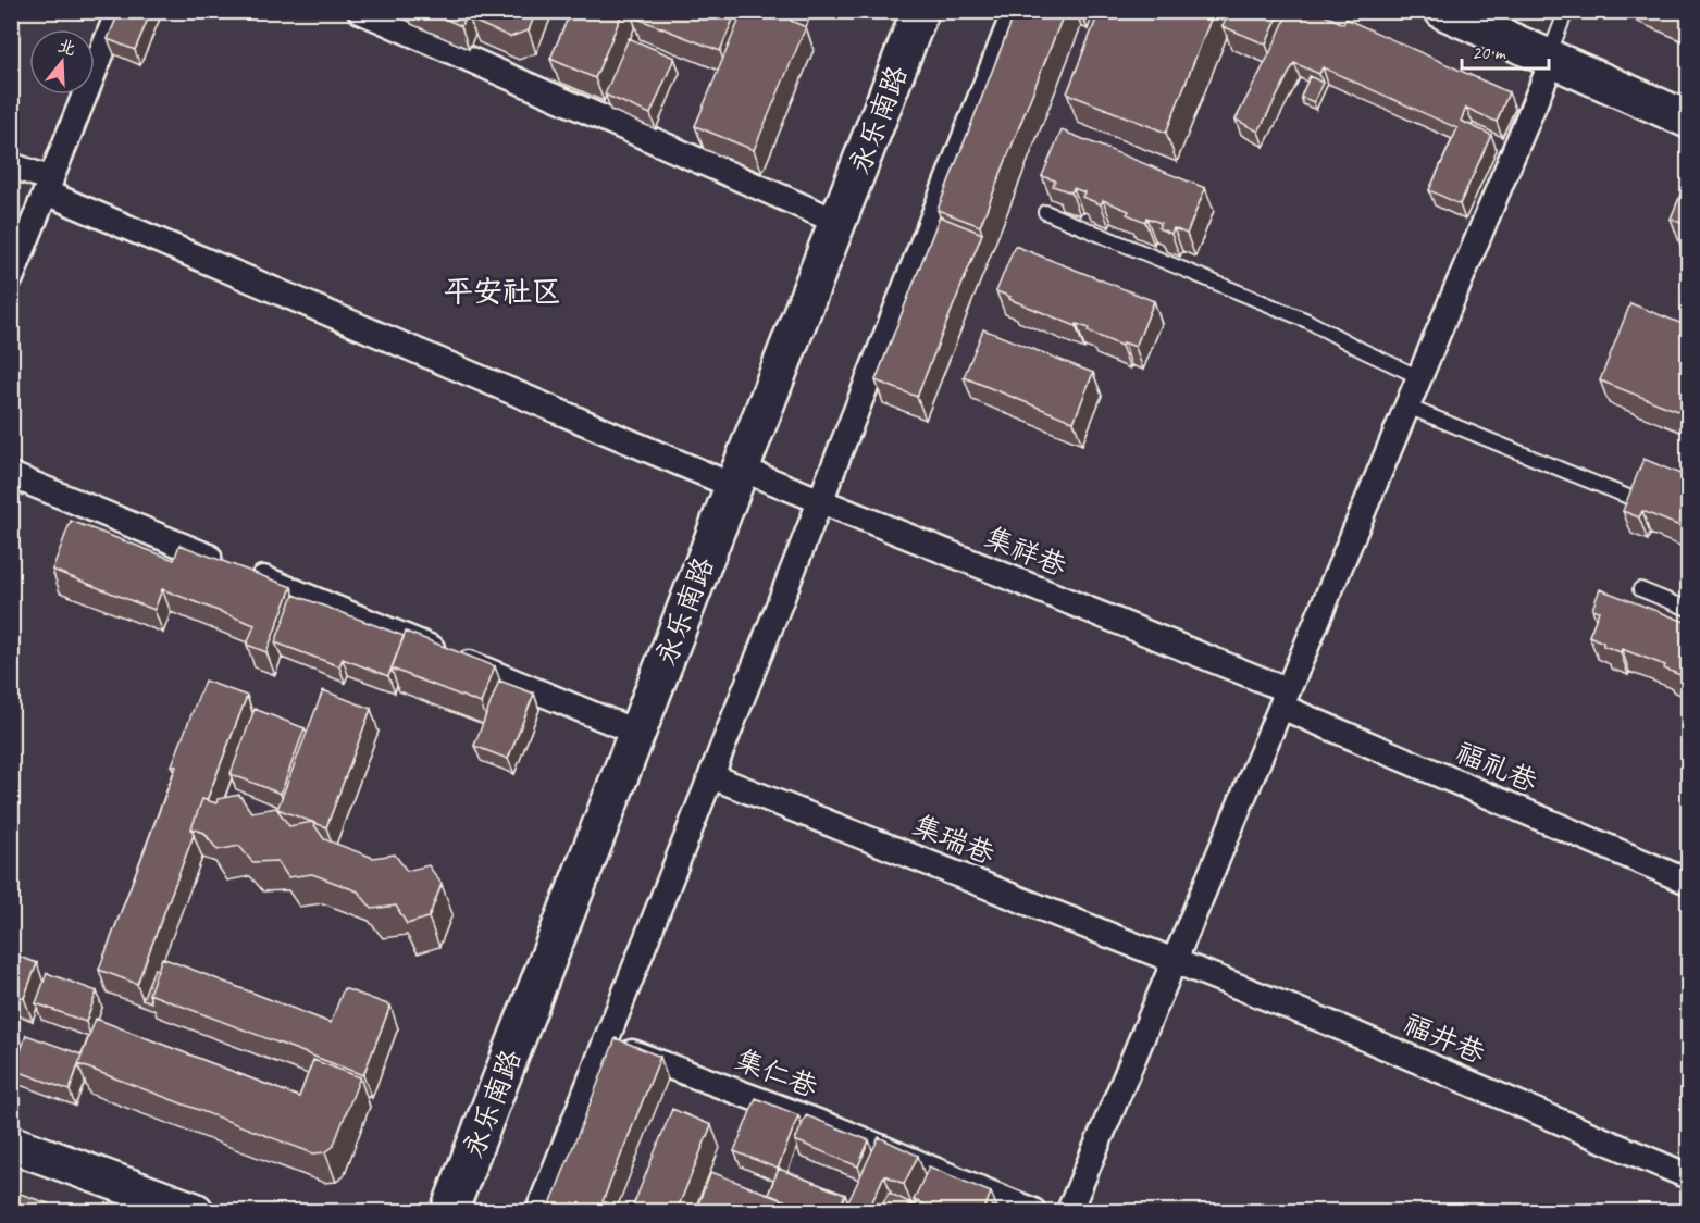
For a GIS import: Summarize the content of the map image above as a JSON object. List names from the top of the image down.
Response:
{
  "streets": {
    "main road": ["永乐南路"],
    "street": [
      "集祥巷",
      "福礼巷",
      "集瑞巷",
      "福井巷",
      "集仁巷"
    ]
  },
  "crossings": [
    ["永乐南路", "集祥巷"],
    ["集祥巷", "福礼巷"],
    ["集瑞巷", "福井巷"]
  ],
  "districts": ["平安社区"],
  "scale_bar": "20 m",
  "north": "top"
}
